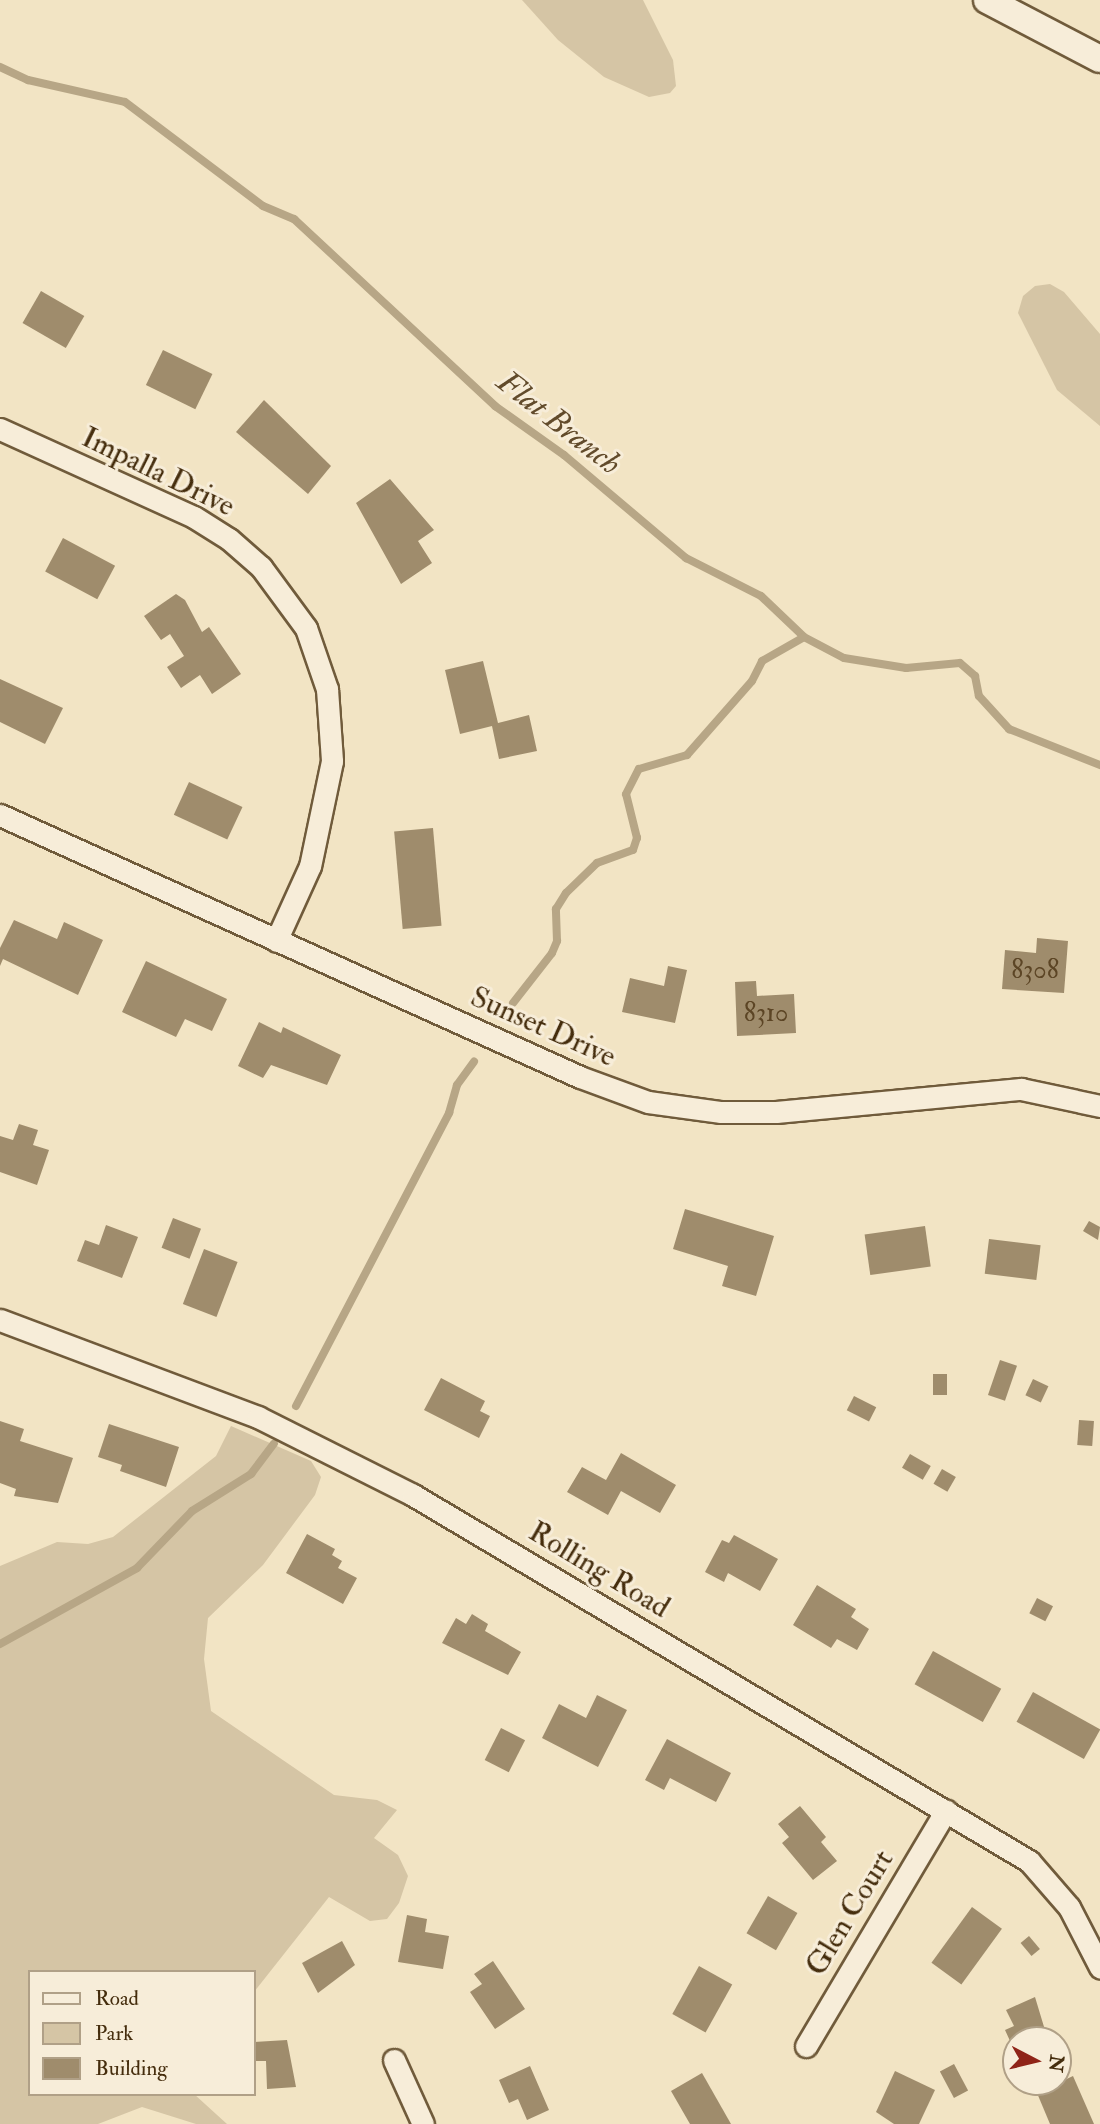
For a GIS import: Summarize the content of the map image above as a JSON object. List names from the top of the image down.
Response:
{
  "streets": {
    "street": [
      "Impalla Drive",
      "Sunset Drive",
      "Rolling Road",
      "Glen Court"
    ]
  },
  "crossings": [
    ["Impalla Drive", "Sunset Drive"],
    ["Rolling Road", "Glen Court"]
  ],
  "water": ["Flat Branch"],
  "house_numbers": ["8308", "8310"],
  "legend": ["Road", "Park", "Building"],
  "north": "right"
}
